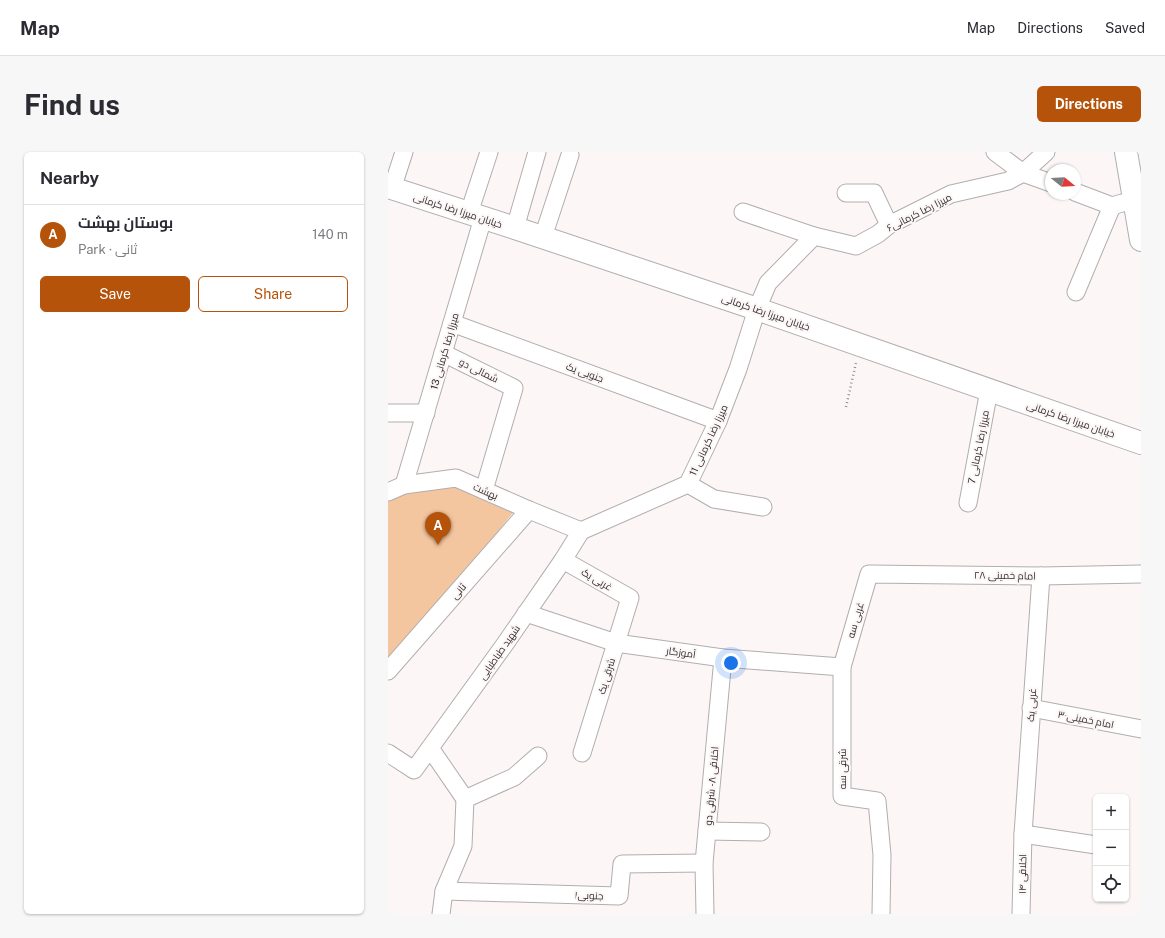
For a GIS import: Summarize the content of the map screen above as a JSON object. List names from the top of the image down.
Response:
{
  "streets": {
    "main road": ["خیابان میرزا رضا کرمانی"],
    "street": [
      "میرزا رضا کرمانی۶",
      "میرزا رضا کرمانی 13",
      "شمالی دو",
      "جنوبی یک",
      "میرزا رضا کرمانی 11",
      "میرزا رضا کرمانی 7",
      "بهشت",
      "امام خمینی ۲۸",
      "غربی یک",
      "ثانی",
      "غربی سه",
      "شهید طباطبایی",
      "آموزگار",
      "شرقی یک",
      "امام خمینی۳۰",
      "شرقی سه",
      "اخلاقی ۸ - شرقی دو",
      "اخلاقی ۱۴",
      "جنوبی۱"
    ]
  },
  "crossings": [
    ["خیابان میرزا رضا کرمانی", "میرزا رضا کرمانی 13"],
    ["خیابان میرزا رضا کرمانی", "میرزا رضا کرمانی 11"],
    ["خیابان میرزا رضا کرمانی", "میرزا رضا کرمانی 7"],
    ["میرزا رضا کرمانی 13", "شمالی دو"],
    ["میرزا رضا کرمانی 13", "جنوبی یک"],
    ["میرزا رضا کرمانی 13", "بهشت"],
    ["شمالی دو", "بهشت"],
    ["جنوبی یک", "میرزا رضا کرمانی 11"],
    ["میرزا رضا کرمانی 11", "بهشت"],
    ["میرزا رضا کرمانی 11", "شهید طباطبایی"],
    ["بهشت", "ثانی"],
    ["بهشت", "شهید طباطبایی"],
    ["امام خمینی ۲۸", "غربی یک"],
    ["امام خمینی ۲۸", "غربی سه"],
    ["غربی یک", "شهید طباطبایی"],
    ["غربی یک", "شرقی یک"],
    ["غربی یک", "امام خمینی۳۰"],
    ["غربی یک", "اخلاقی ۱۴"],
    ["غربی سه", "آموزگار"],
    ["غربی سه", "شرقی سه"],
    ["شهید طباطبایی", "آموزگار"],
    ["آموزگار", "شرقی یک"],
    ["آموزگار", "شرقی سه"],
    ["آموزگار", "اخلاقی ۸ - شرقی دو"],
    ["اخلاقی ۸ - شرقی دو", "جنوبی۱"]
  ],
  "north": "right",
  "page": {
    "header": "Map",
    "nav": ["Map", "Directions", "Saved"],
    "buttons": [
      "Directions",
      ["Save", "Share"]
    ],
    "title": "Find us",
    "heading": "Nearby",
    "list": [
      {
        "mark": "A",
        "name": "بوستان بهشت",
        "note": "Park · ثانی",
        "value": "140 m"
      }
    ],
    "pins": "A",
    "map_buttons": ["+", "−"]
  }
}
